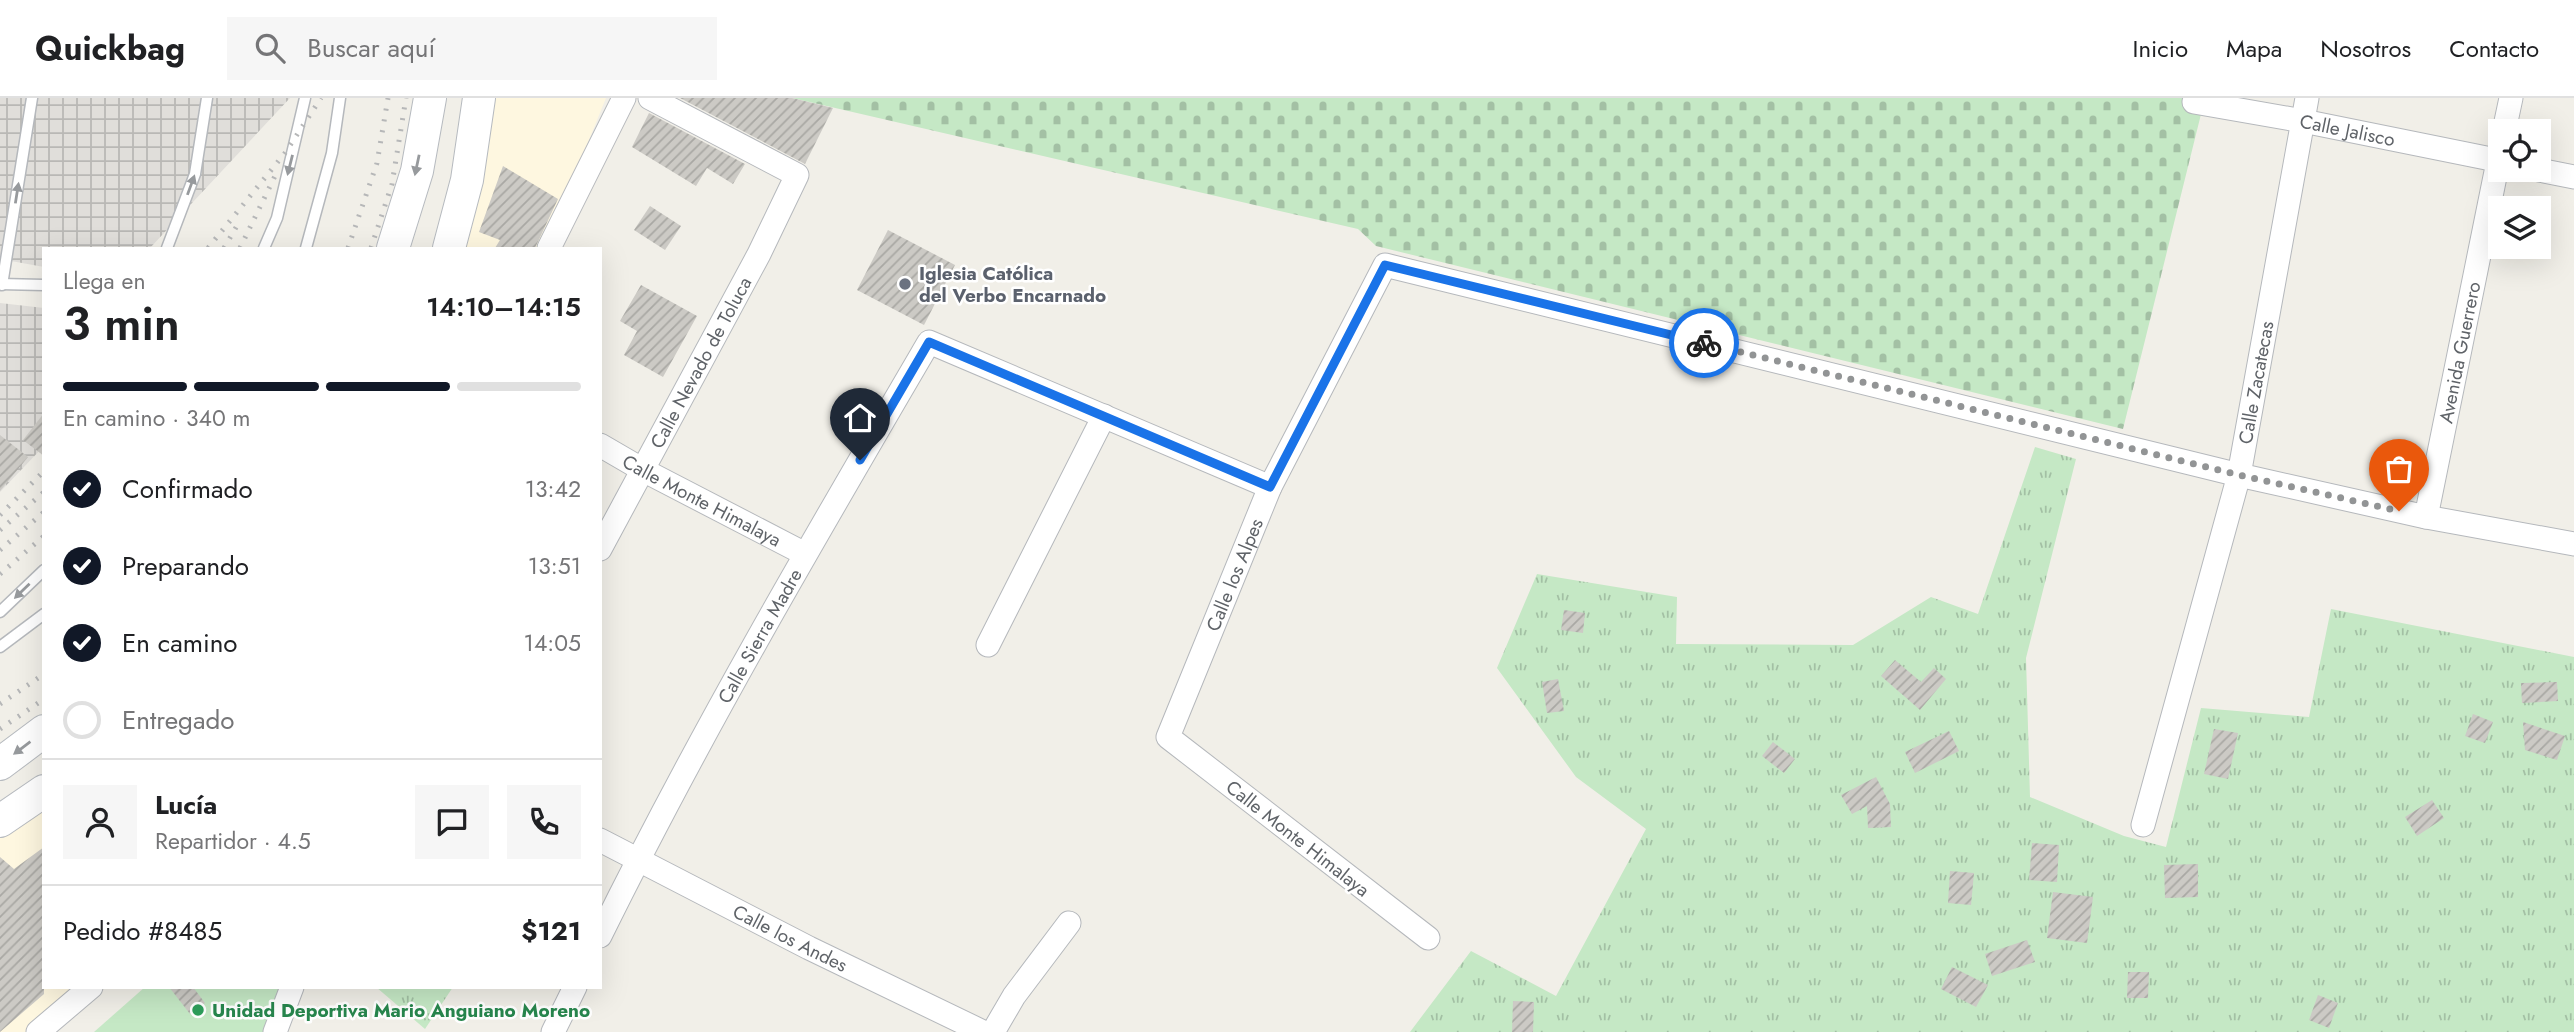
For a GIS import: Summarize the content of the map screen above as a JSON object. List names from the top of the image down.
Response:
{
  "streets": {
    "street": [
      "Calle Jalisco",
      "Avenida Guerrero",
      "Calle Nevado de Toluca",
      "Calle Zacatecas",
      "Calle Monte Himalaya",
      "Calle los Alpes",
      "Calle Sierra Madre",
      "Calle los Andes"
    ]
  },
  "crossings": [
    ["Calle Jalisco", "Calle Zacatecas"],
    ["Calle Nevado de Toluca", "Calle Monte Himalaya"],
    ["Calle Zacatecas", "Calle los Alpes"],
    ["Calle Monte Himalaya", "Calle los Alpes"],
    ["Calle Monte Himalaya", "Calle Sierra Madre"],
    ["Calle Sierra Madre", "Calle los Andes"]
  ],
  "places": ["Iglesia Católica del Verbo Encarnado", "Unidad Deportiva Mario Anguiano Moreno"],
  "page": {
    "header": "Quickbag",
    "search": "Buscar aquí",
    "nav": [
      "Inicio",
      "Mapa",
      "Nosotros",
      "Contacto"
    ],
    "heading": ["3 min", "Llega en", "14:10–14:15"],
    "panel": [
      "Lucía",
      "Repartidor · 4.5",
      "Pedido #8485",
      "$121"
    ],
    "bar": "En camino · 340 m",
    "list": [
      ["Confirmado", "13:42"],
      ["Preparando", "13:51"],
      ["En camino", "14:05"],
      "Entregado"
    ]
  }
}
